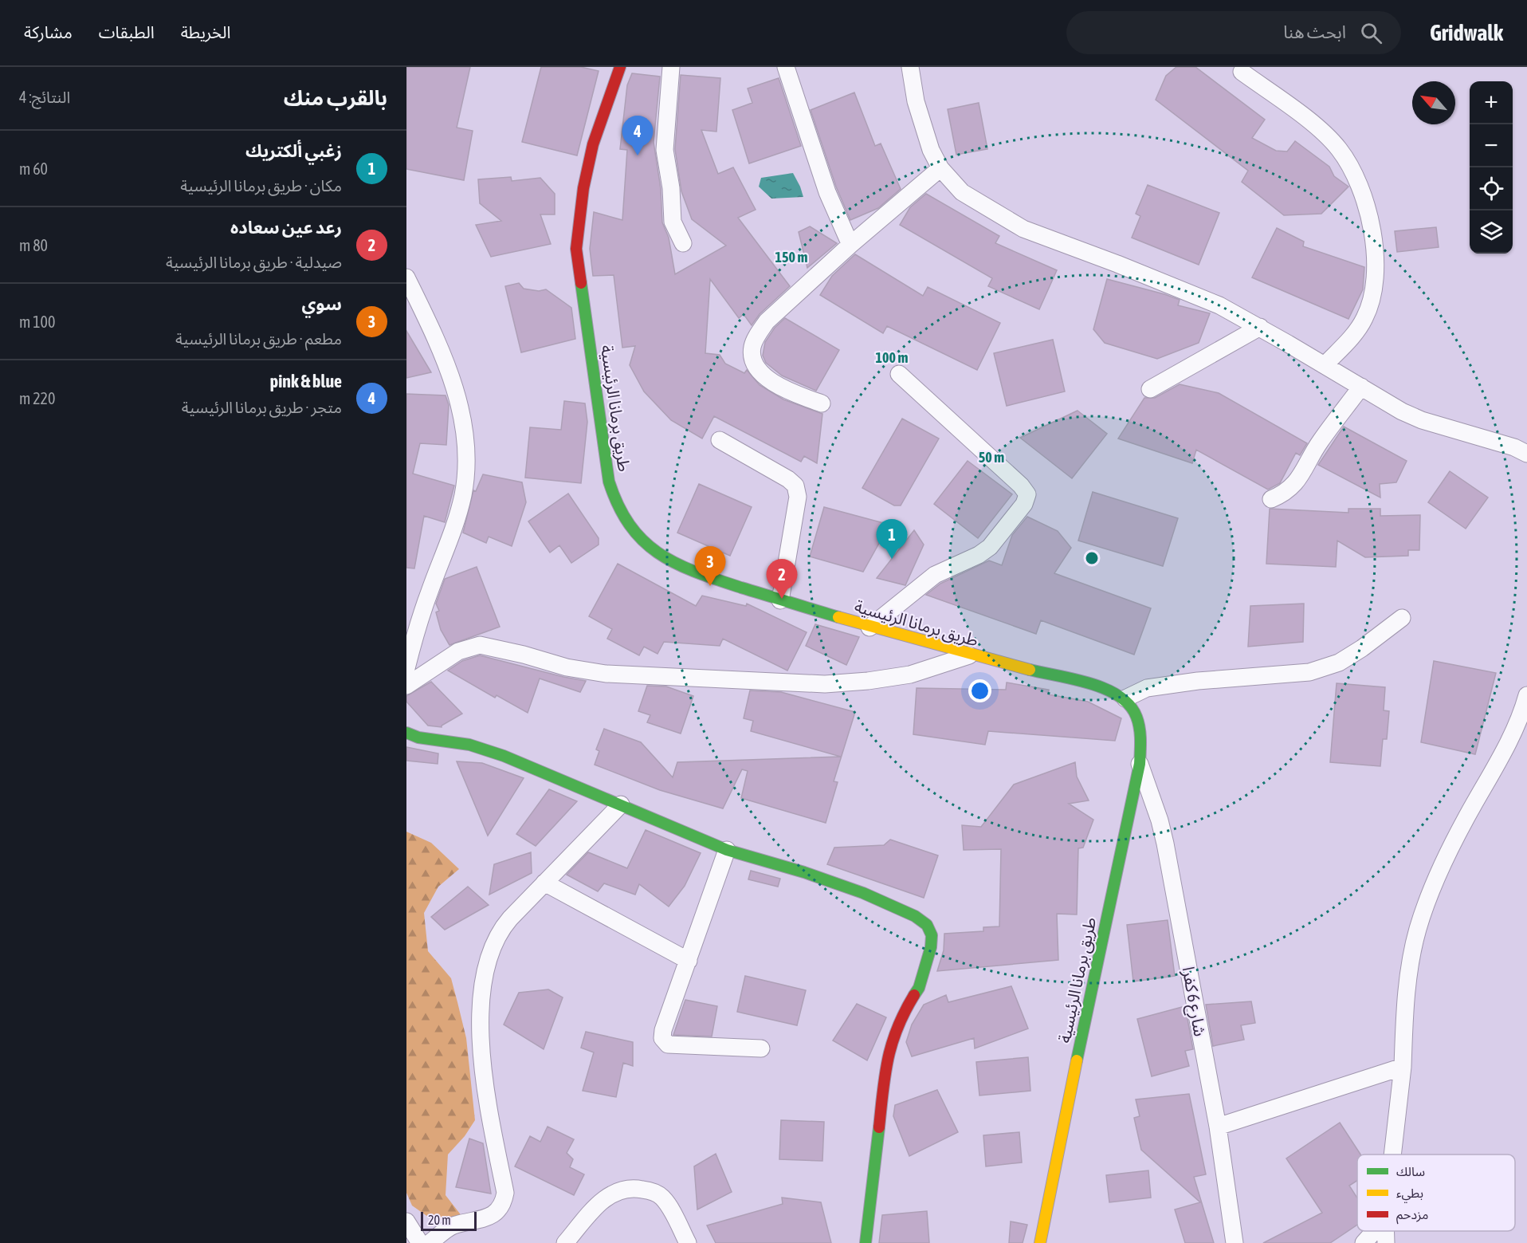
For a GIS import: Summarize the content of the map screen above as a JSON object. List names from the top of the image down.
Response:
{
  "streets": {
    "main road": ["طريق برمانا الرئيسية"],
    "street": ["شارع 6 كفرا"]
  },
  "crossings": [
    ["طريق برمانا الرئيسية", "شارع 6 كفرا"]
  ],
  "legend": ["سالك", "بطيء", "مزدحم"],
  "scale_bar": "20 m",
  "north": "top left",
  "page": {
    "header": "Gridwalk",
    "search": "ابحث هنا",
    "nav": ["الخريطة", "الطبقات", "مشاركة"],
    "heading": ["بالقرب منك", "النتائج: 4"],
    "map_buttons": ["+", "−"],
    "pins": [
      "4",
      "1",
      "3",
      "2"
    ],
    "list": [
      {
        "mark": "1",
        "name": "زغبي ألكتريك",
        "note": "مكان · طريق برمانا الرئيسية",
        "value": "60 m"
      },
      {
        "mark": "2",
        "name": "رعد عين سعاده",
        "note": "صيدلية · طريق برمانا الرئيسية",
        "value": "80 m"
      },
      {
        "mark": "3",
        "name": "سوي",
        "note": "مطعم · طريق برمانا الرئيسية",
        "value": "100 m"
      },
      {
        "mark": "4",
        "name": "pink & blue",
        "note": "متجر · طريق برمانا الرئيسية",
        "value": "220 m"
      }
    ],
    "scale": "20 m"
  },
  "rings": ["150 m", "100 m", "50 m"]
}
